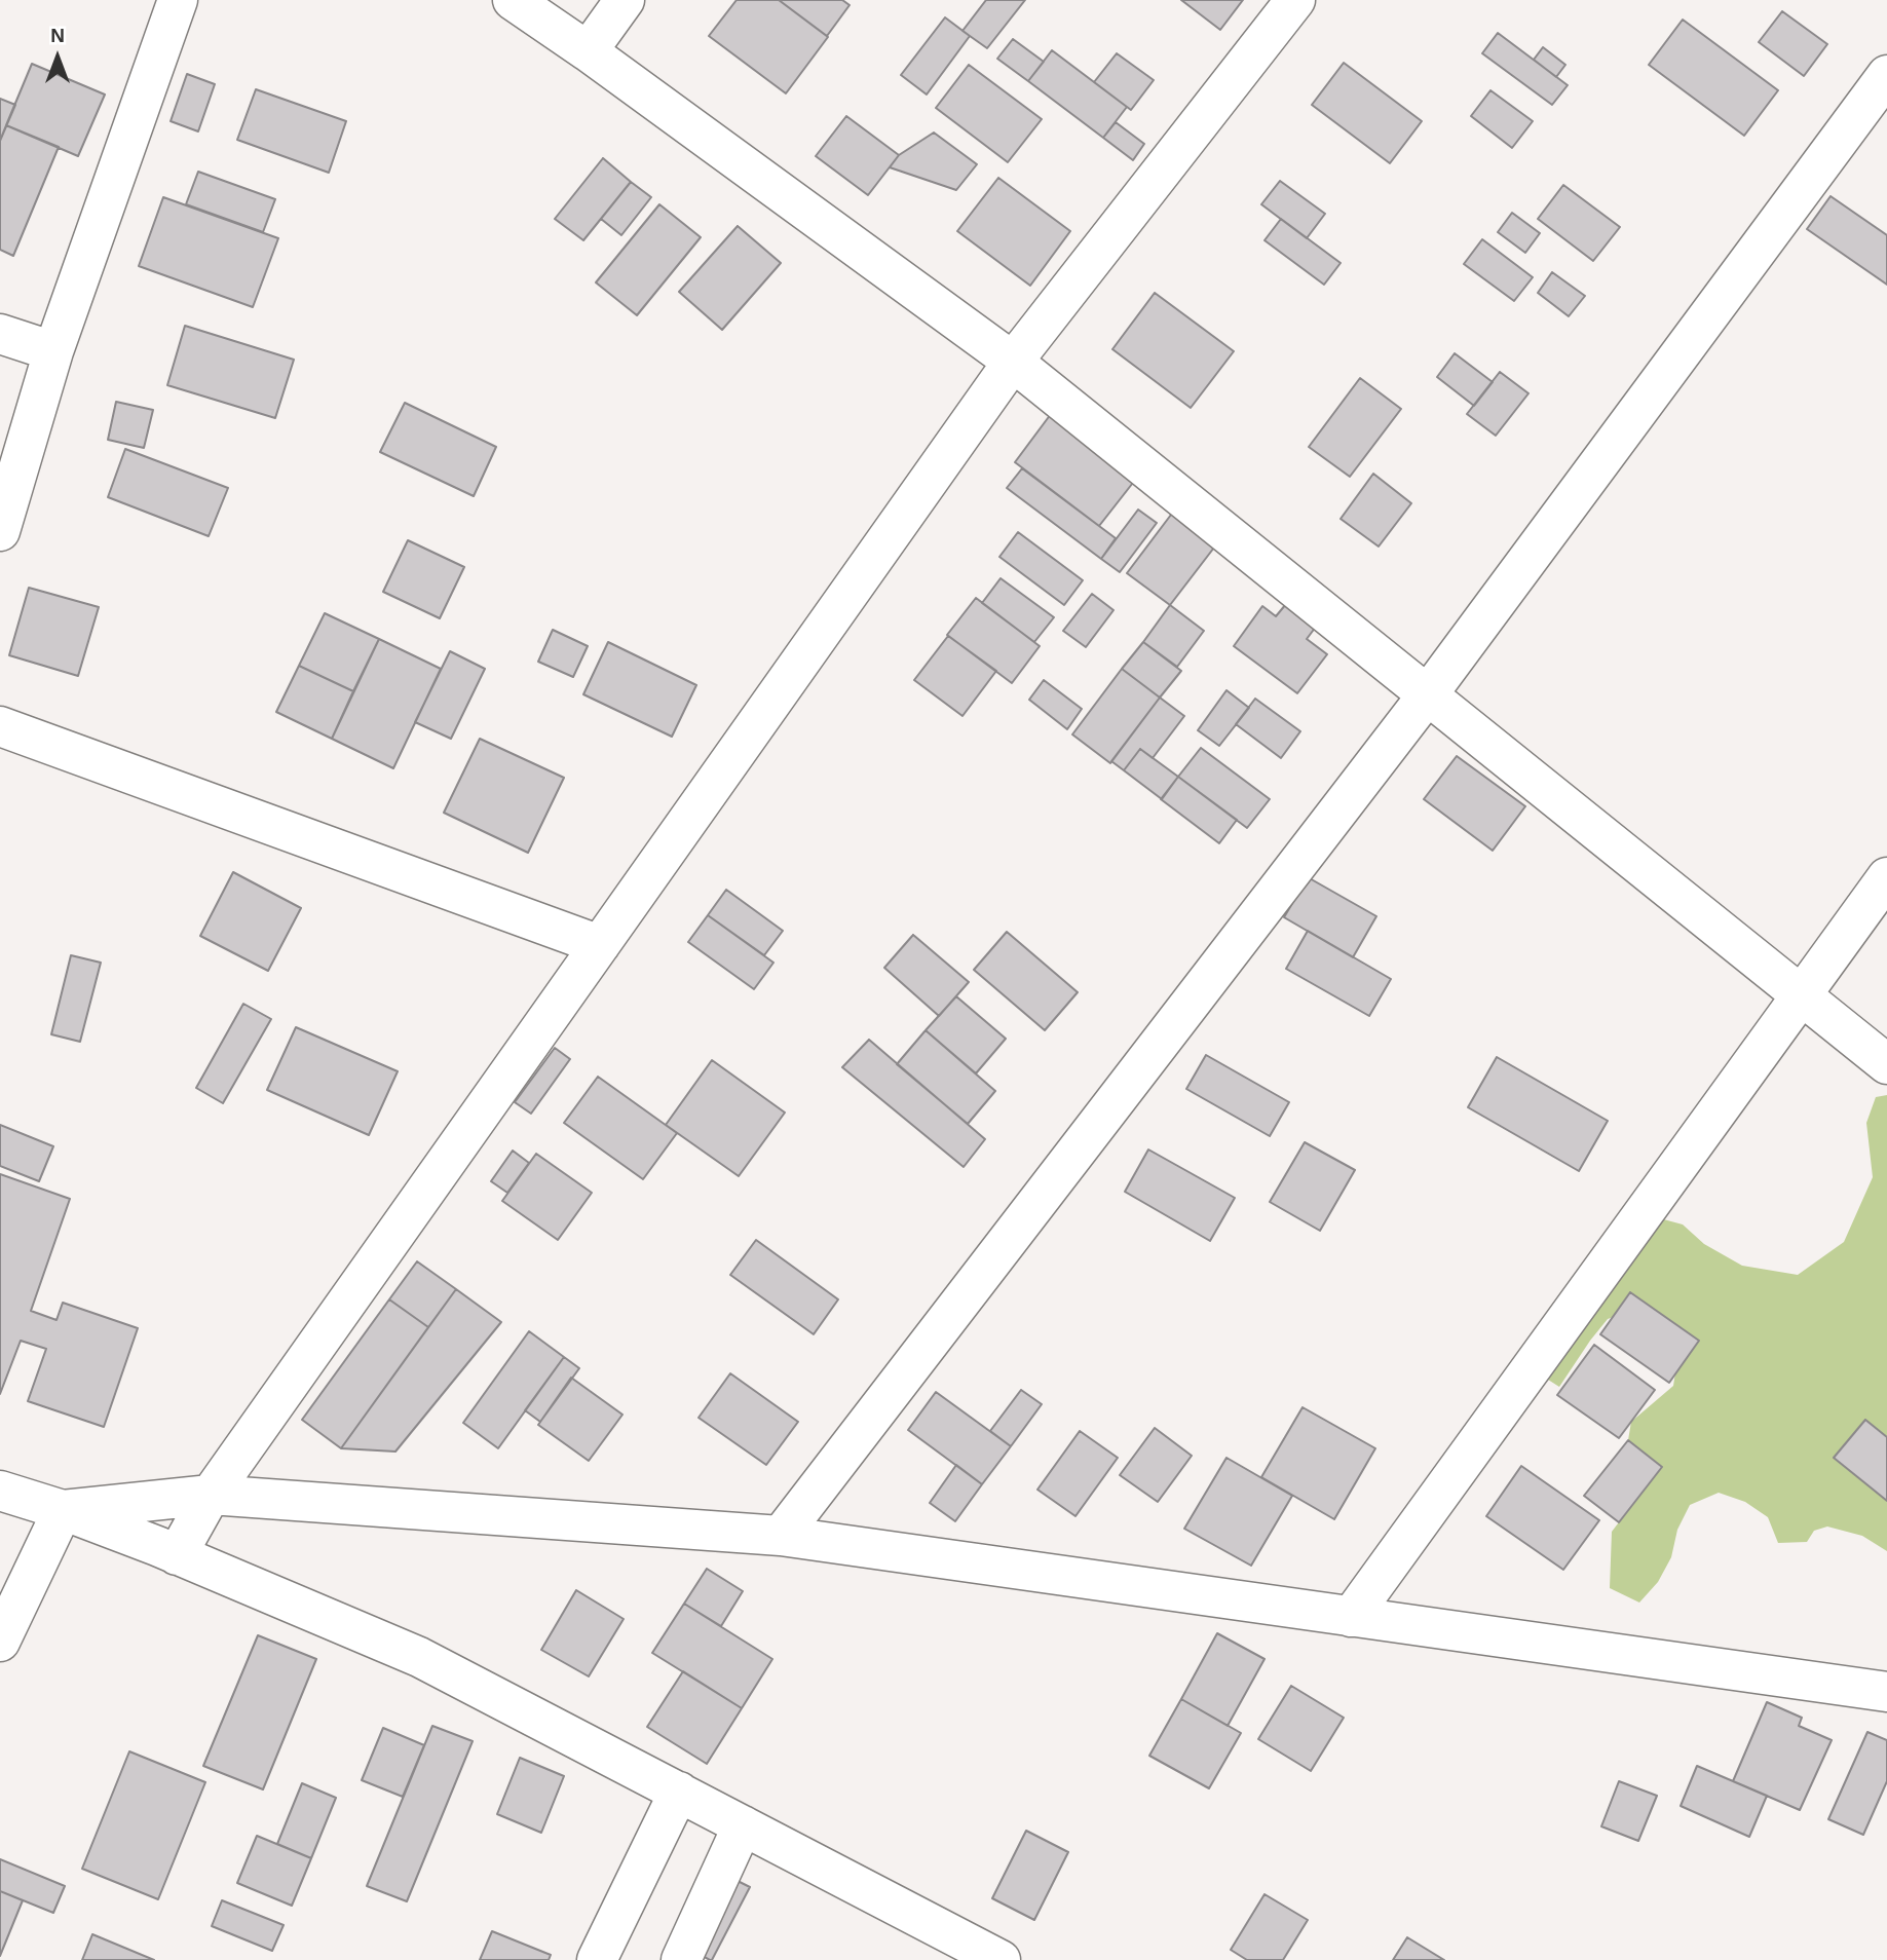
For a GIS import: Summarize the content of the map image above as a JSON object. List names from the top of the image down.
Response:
{
  "north": "top"
}
